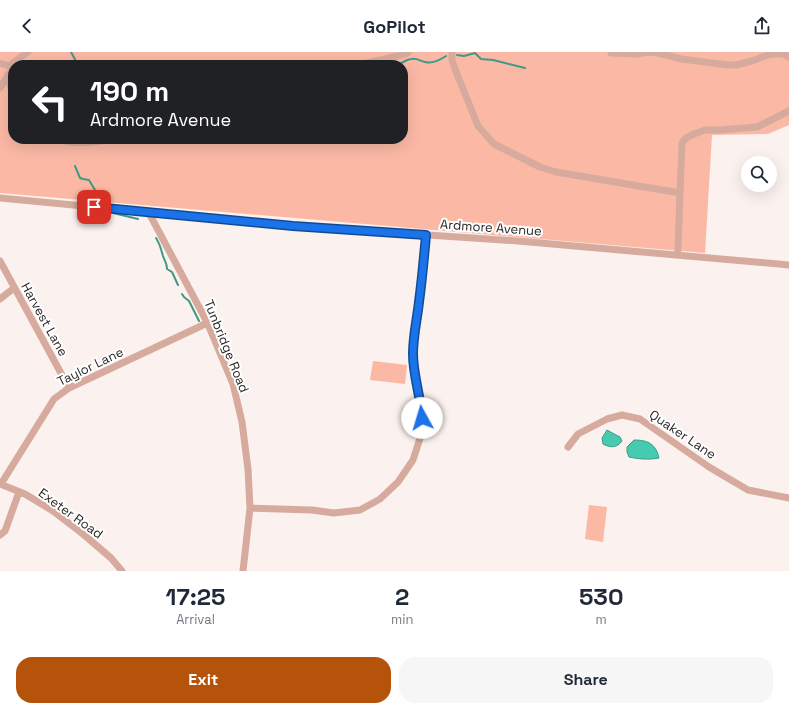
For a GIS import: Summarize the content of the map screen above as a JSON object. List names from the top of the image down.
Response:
{
  "streets": {
    "street": [
      "Ardmore Avenue",
      "Harvest Lane",
      "Tunbridge Road",
      "Taylor Lane",
      "Quaker Lane",
      "Exeter Road"
    ]
  },
  "crossings": [
    ["Ardmore Avenue", "Tunbridge Road"],
    ["Harvest Lane", "Taylor Lane"],
    ["Tunbridge Road", "Taylor Lane"],
    ["Taylor Lane", "Exeter Road"]
  ],
  "page": {
    "header": "GoPilot",
    "turn": ["190 m", "Ardmore Avenue"],
    "eta": [
      "17:25",
      "Arrival",
      "2",
      "min",
      "530",
      "m"
    ],
    "buttons": ["Exit", "Share"]
  }
}
